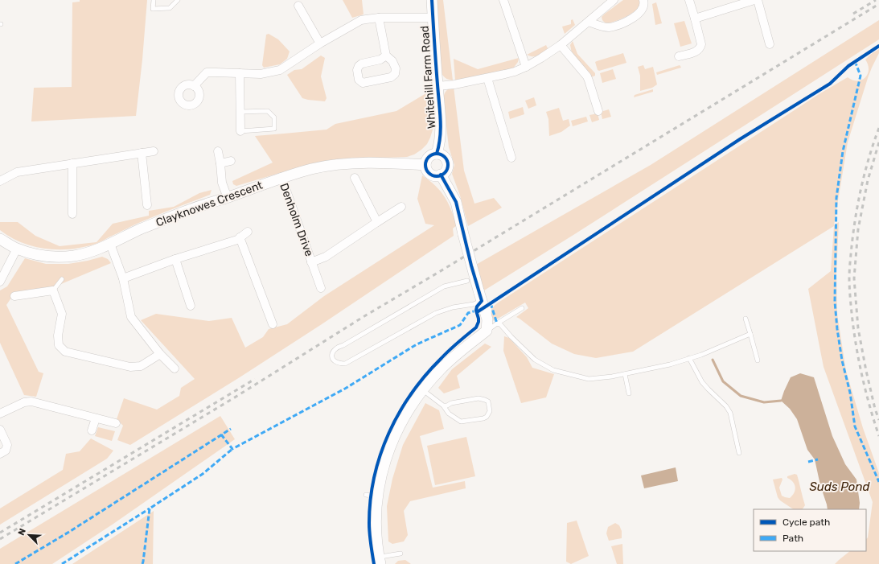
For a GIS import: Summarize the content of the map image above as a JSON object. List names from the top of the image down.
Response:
{
  "streets": {
    "street": ["Whitehill Farm Road", "Clayknowes Crescent", "Denholm Drive"]
  },
  "crossings": [
    ["Whitehill Farm Road", "Clayknowes Crescent"],
    ["Clayknowes Crescent", "Denholm Drive"]
  ],
  "water": ["Suds Pond"],
  "legend": ["Cycle path", "Path"],
  "north": "top left"
}
